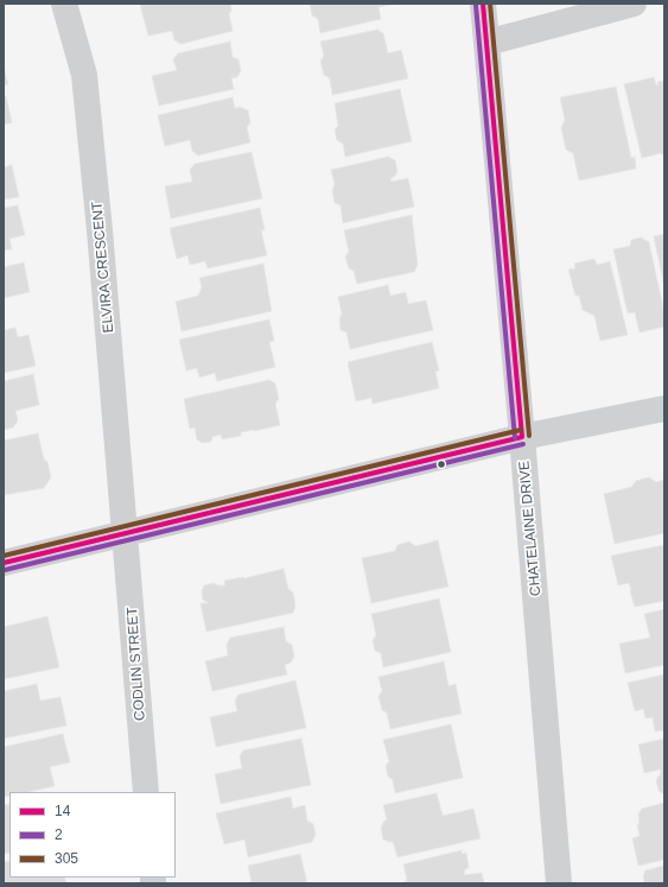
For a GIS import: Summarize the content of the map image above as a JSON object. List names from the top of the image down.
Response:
{
  "streets": {
    "street": ["ELVIRA CRESCENT", "CHATELAINE DRIVE", "CODLIN STREET"]
  },
  "crossings": [
    ["ELVIRA CRESCENT", "CODLIN STREET"]
  ],
  "lines": ["transit line 14", "transit line 305", "transit line 2"],
  "legend": ["14", "2", "305"]
}
